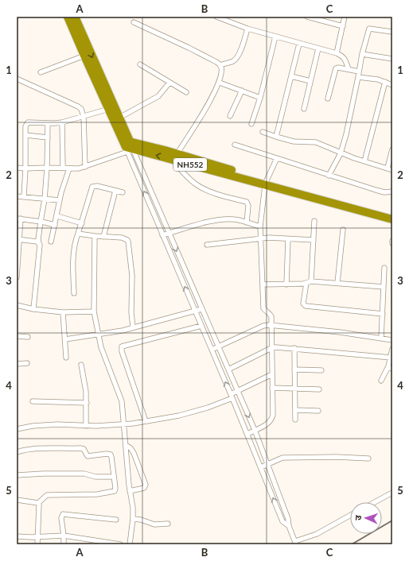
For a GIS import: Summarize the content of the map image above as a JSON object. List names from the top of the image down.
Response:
{
  "streets": {
    "highway": ["NH552"]
  },
  "north": "left",
  "grid": {
    "columns": ["A", "B", "C"],
    "rows": [
      "1",
      "2",
      "3",
      "4",
      "5"
    ]
  }
}
